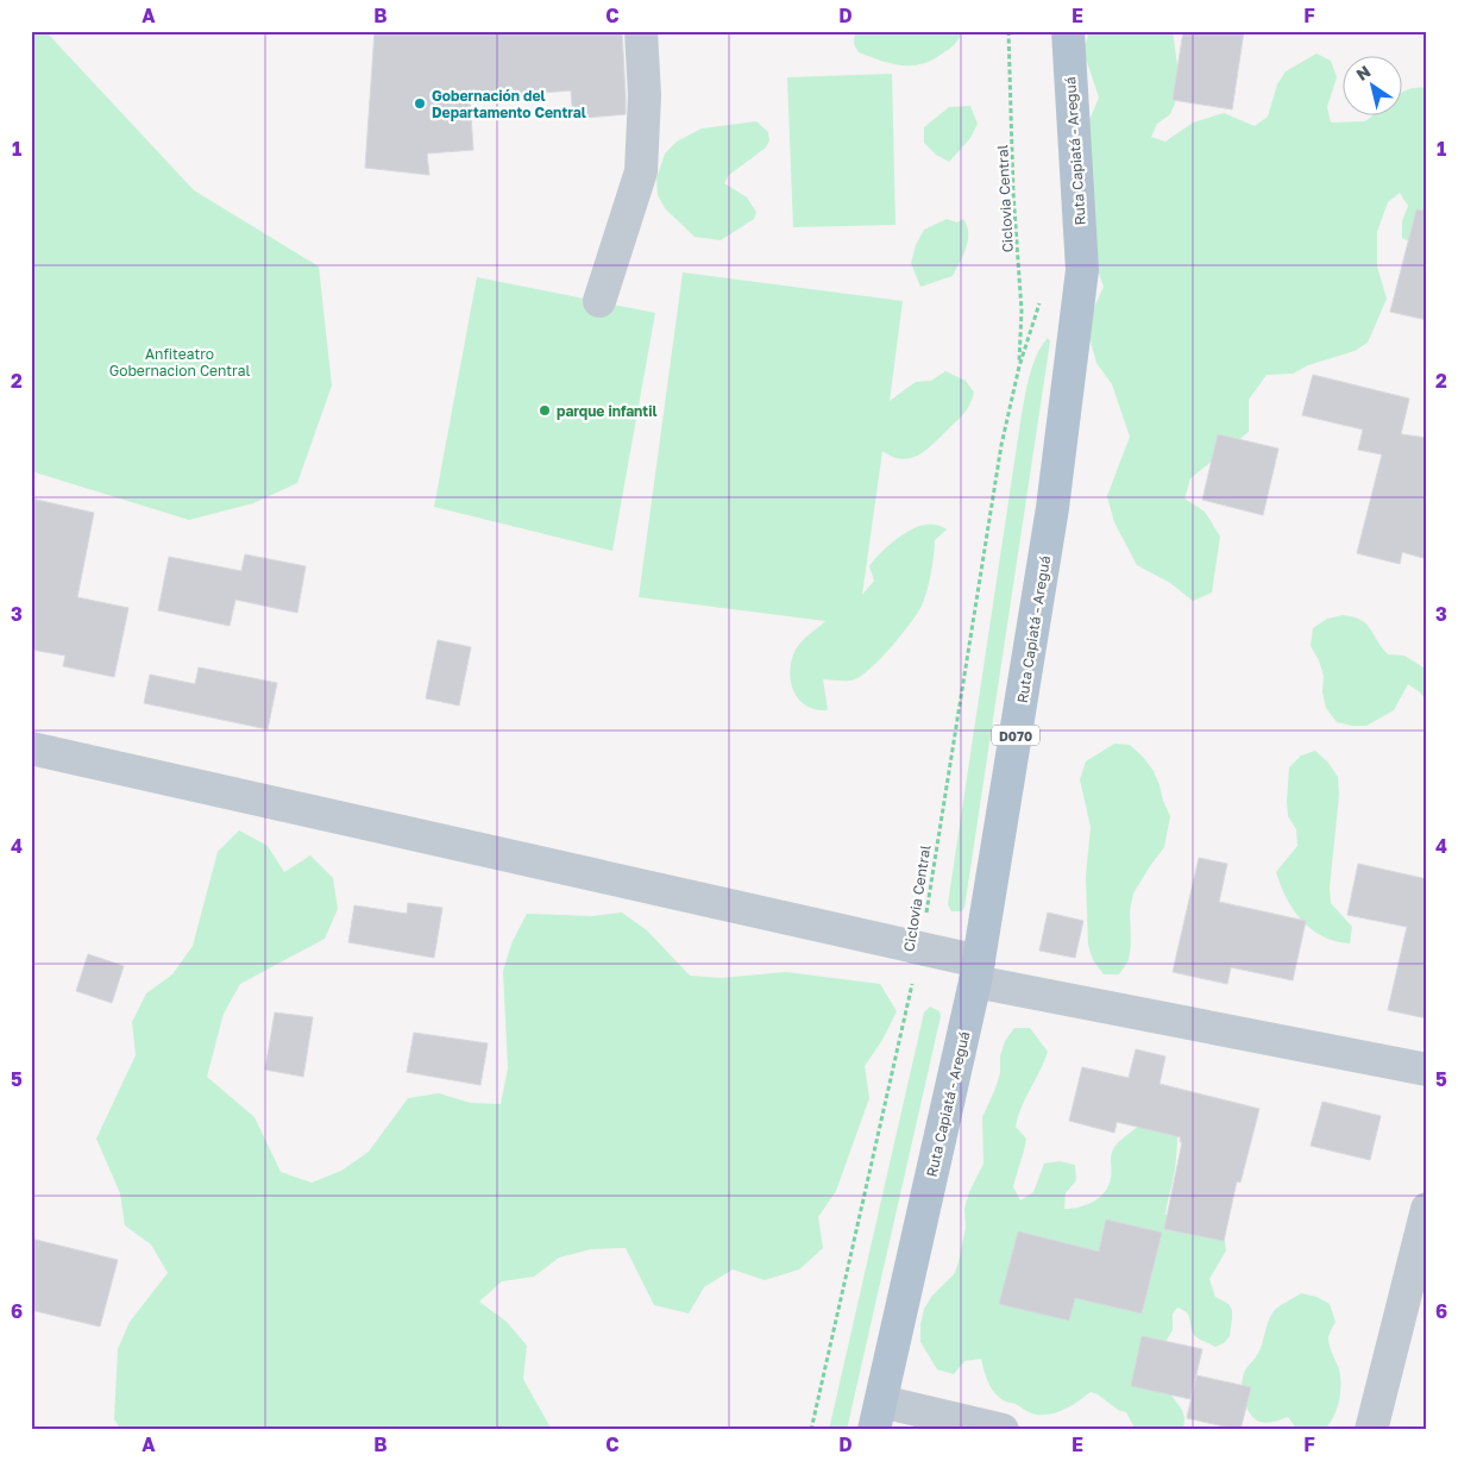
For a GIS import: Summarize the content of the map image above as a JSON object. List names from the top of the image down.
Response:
{
  "streets": {
    "main road": ["Ruta Capiatá - Areguá", "D070"],
    "path": ["Ciclovia Central"]
  },
  "parks": ["Anfiteatro Gobernacion Central"],
  "places": ["Gobernación del Departamento Central", "parque infantil"],
  "north": "top left",
  "grid": {
    "columns": [
      "A",
      "B",
      "C",
      "D",
      "E",
      "F"
    ],
    "rows": [
      "1",
      "2",
      "3",
      "4",
      "5",
      "6"
    ]
  }
}
